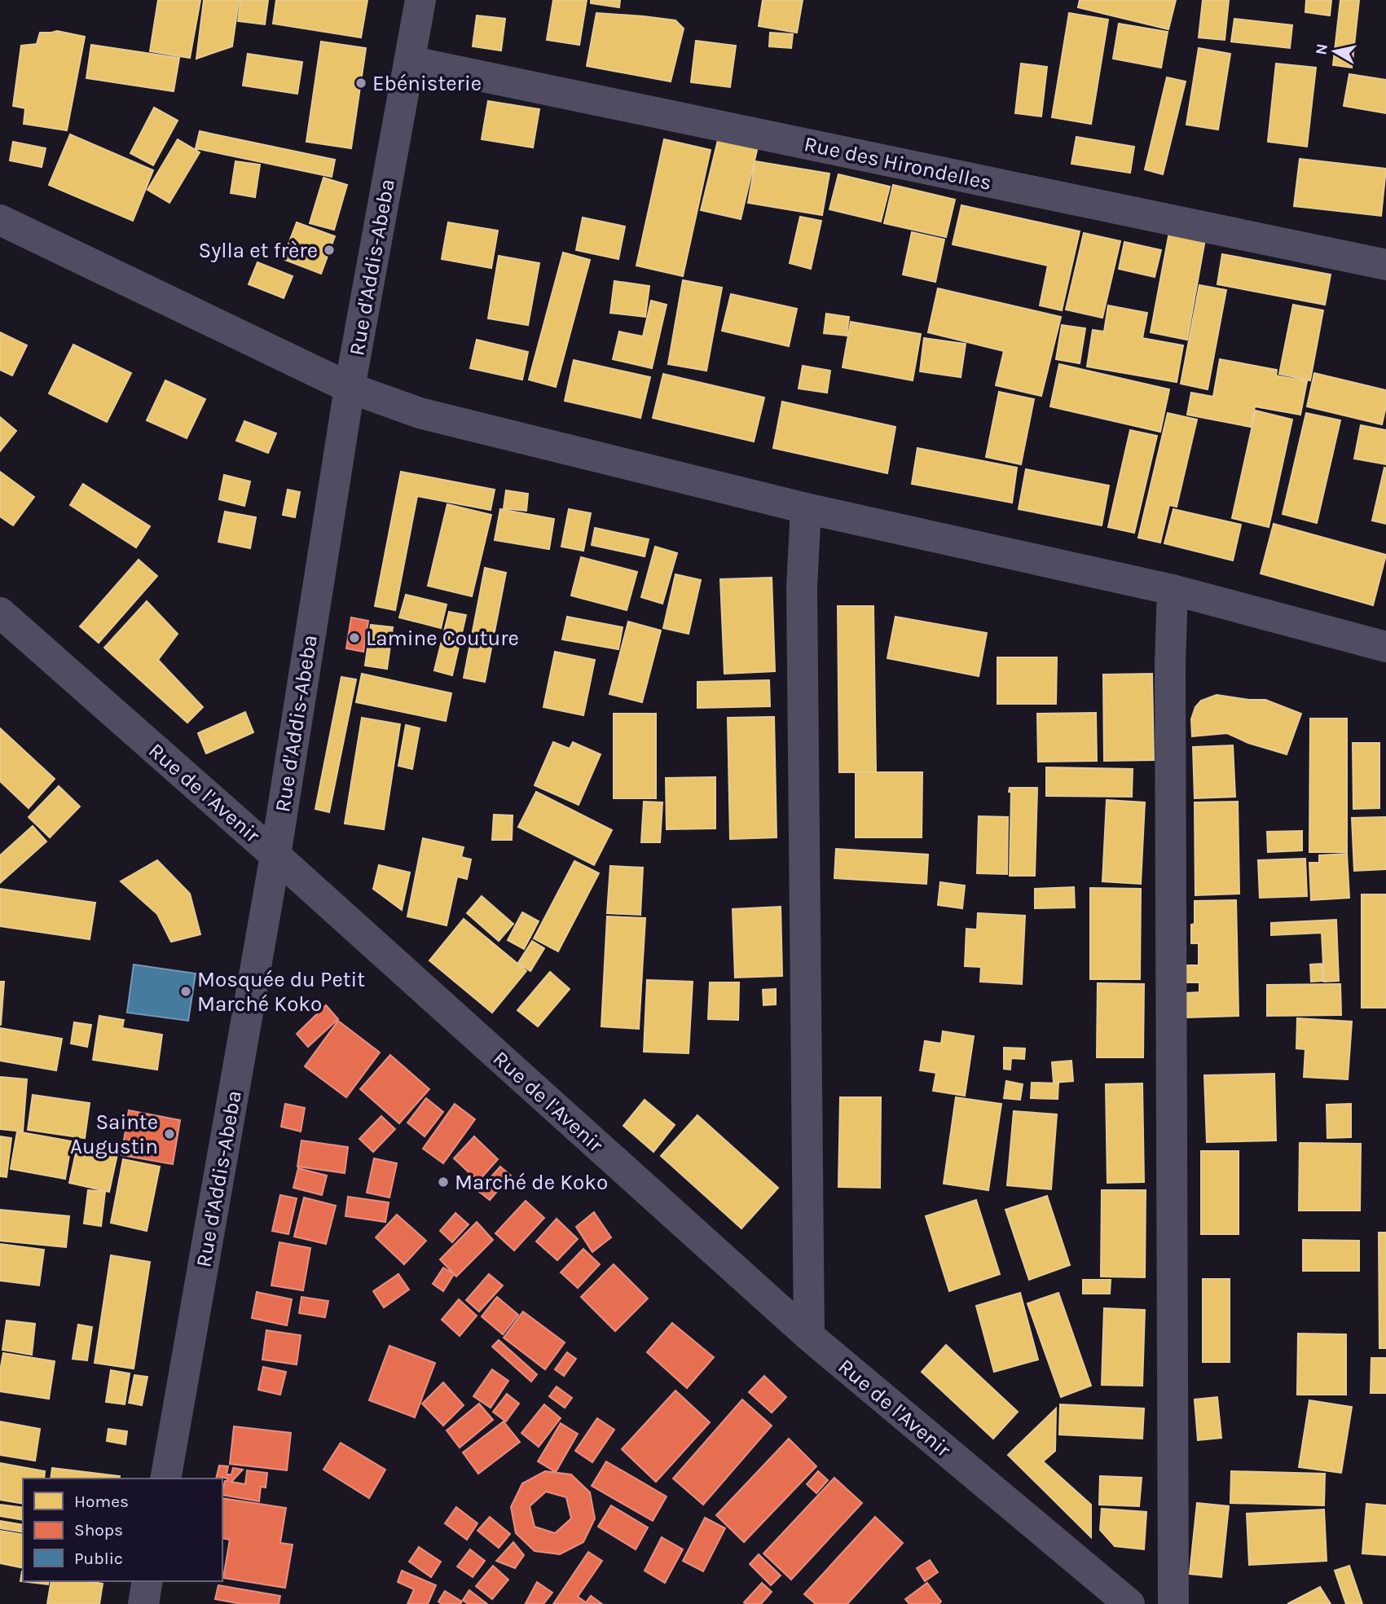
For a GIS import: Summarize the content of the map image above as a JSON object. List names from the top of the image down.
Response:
{
  "streets": {
    "street": ["Rue des Hirondelles", "Rue d'Addis-Abeba", "Rue de l'Avenir"]
  },
  "crossings": [
    ["Rue des Hirondelles", "Rue d'Addis-Abeba"],
    ["Rue d'Addis-Abeba", "Rue de l'Avenir"]
  ],
  "places": [
    "Ebénisterie",
    "Sylla et frère",
    "Lamine Couture",
    "Mosquée du Petit Marché Koko",
    "Sainte Augustin",
    "Marché de Koko"
  ],
  "legend": ["Homes", "Shops", "Public"],
  "north": "left"
}
